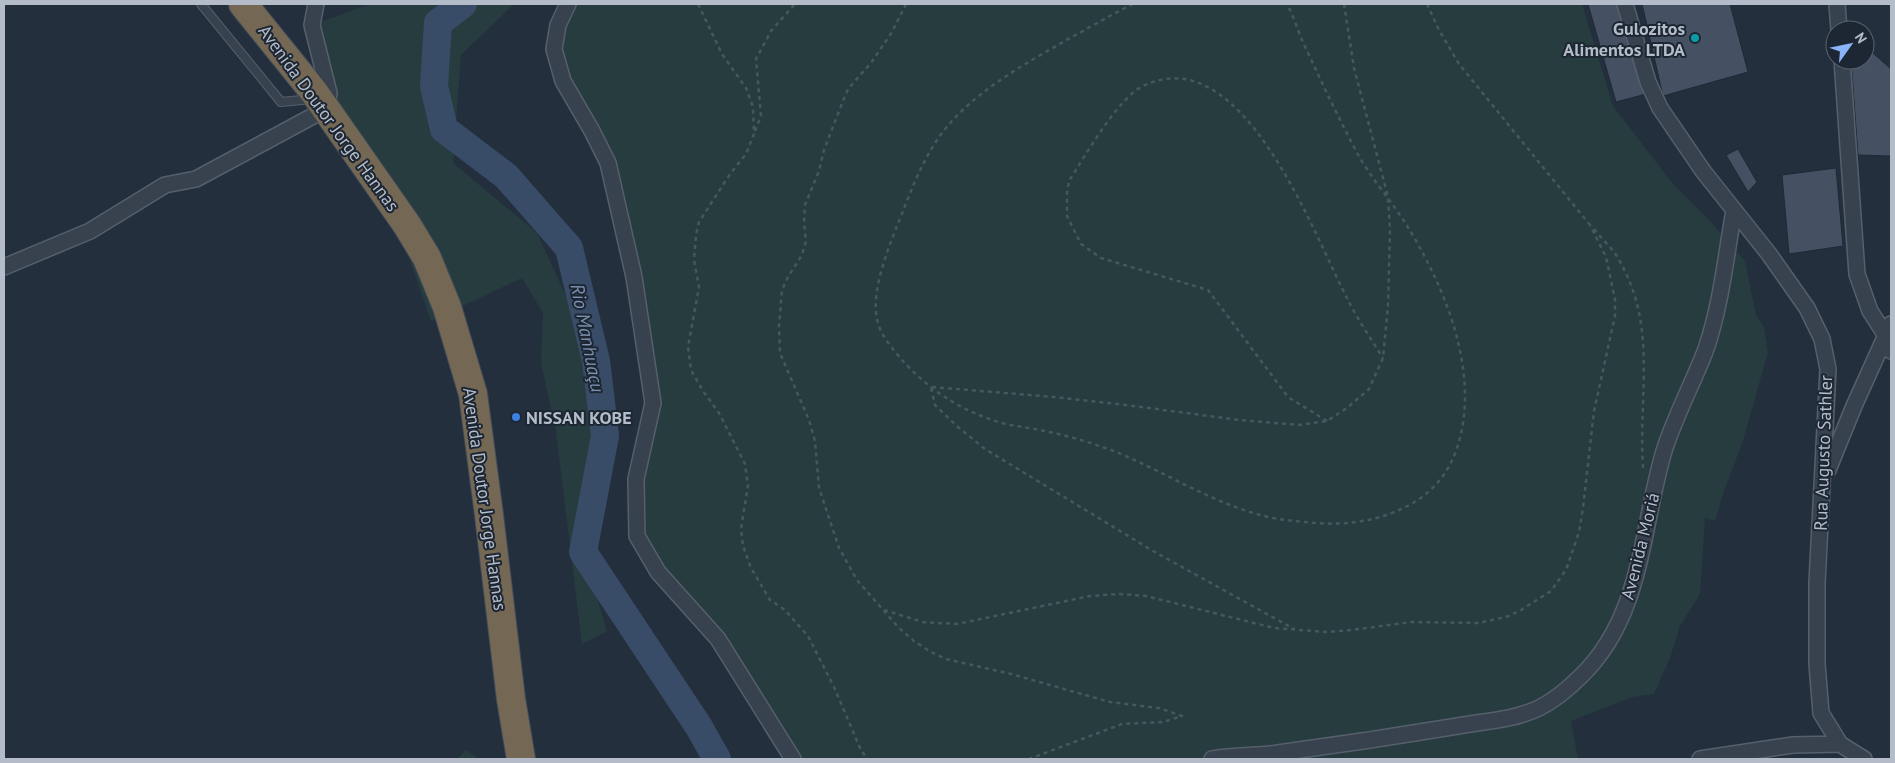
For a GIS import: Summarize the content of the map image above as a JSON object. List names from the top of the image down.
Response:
{
  "streets": {
    "highway": ["Avenida Doutor Jorge Hannas"],
    "street": ["Rua Augusto Sathler", "Avenida Moriá"]
  },
  "crossings": [
    ["Rua Augusto Sathler", "Avenida Moriá"]
  ],
  "water": ["Rio Manhuaçu"],
  "places": ["Gulozitos Alimentos LTDA", "NISSAN KOBE"],
  "north": "top right"
}
